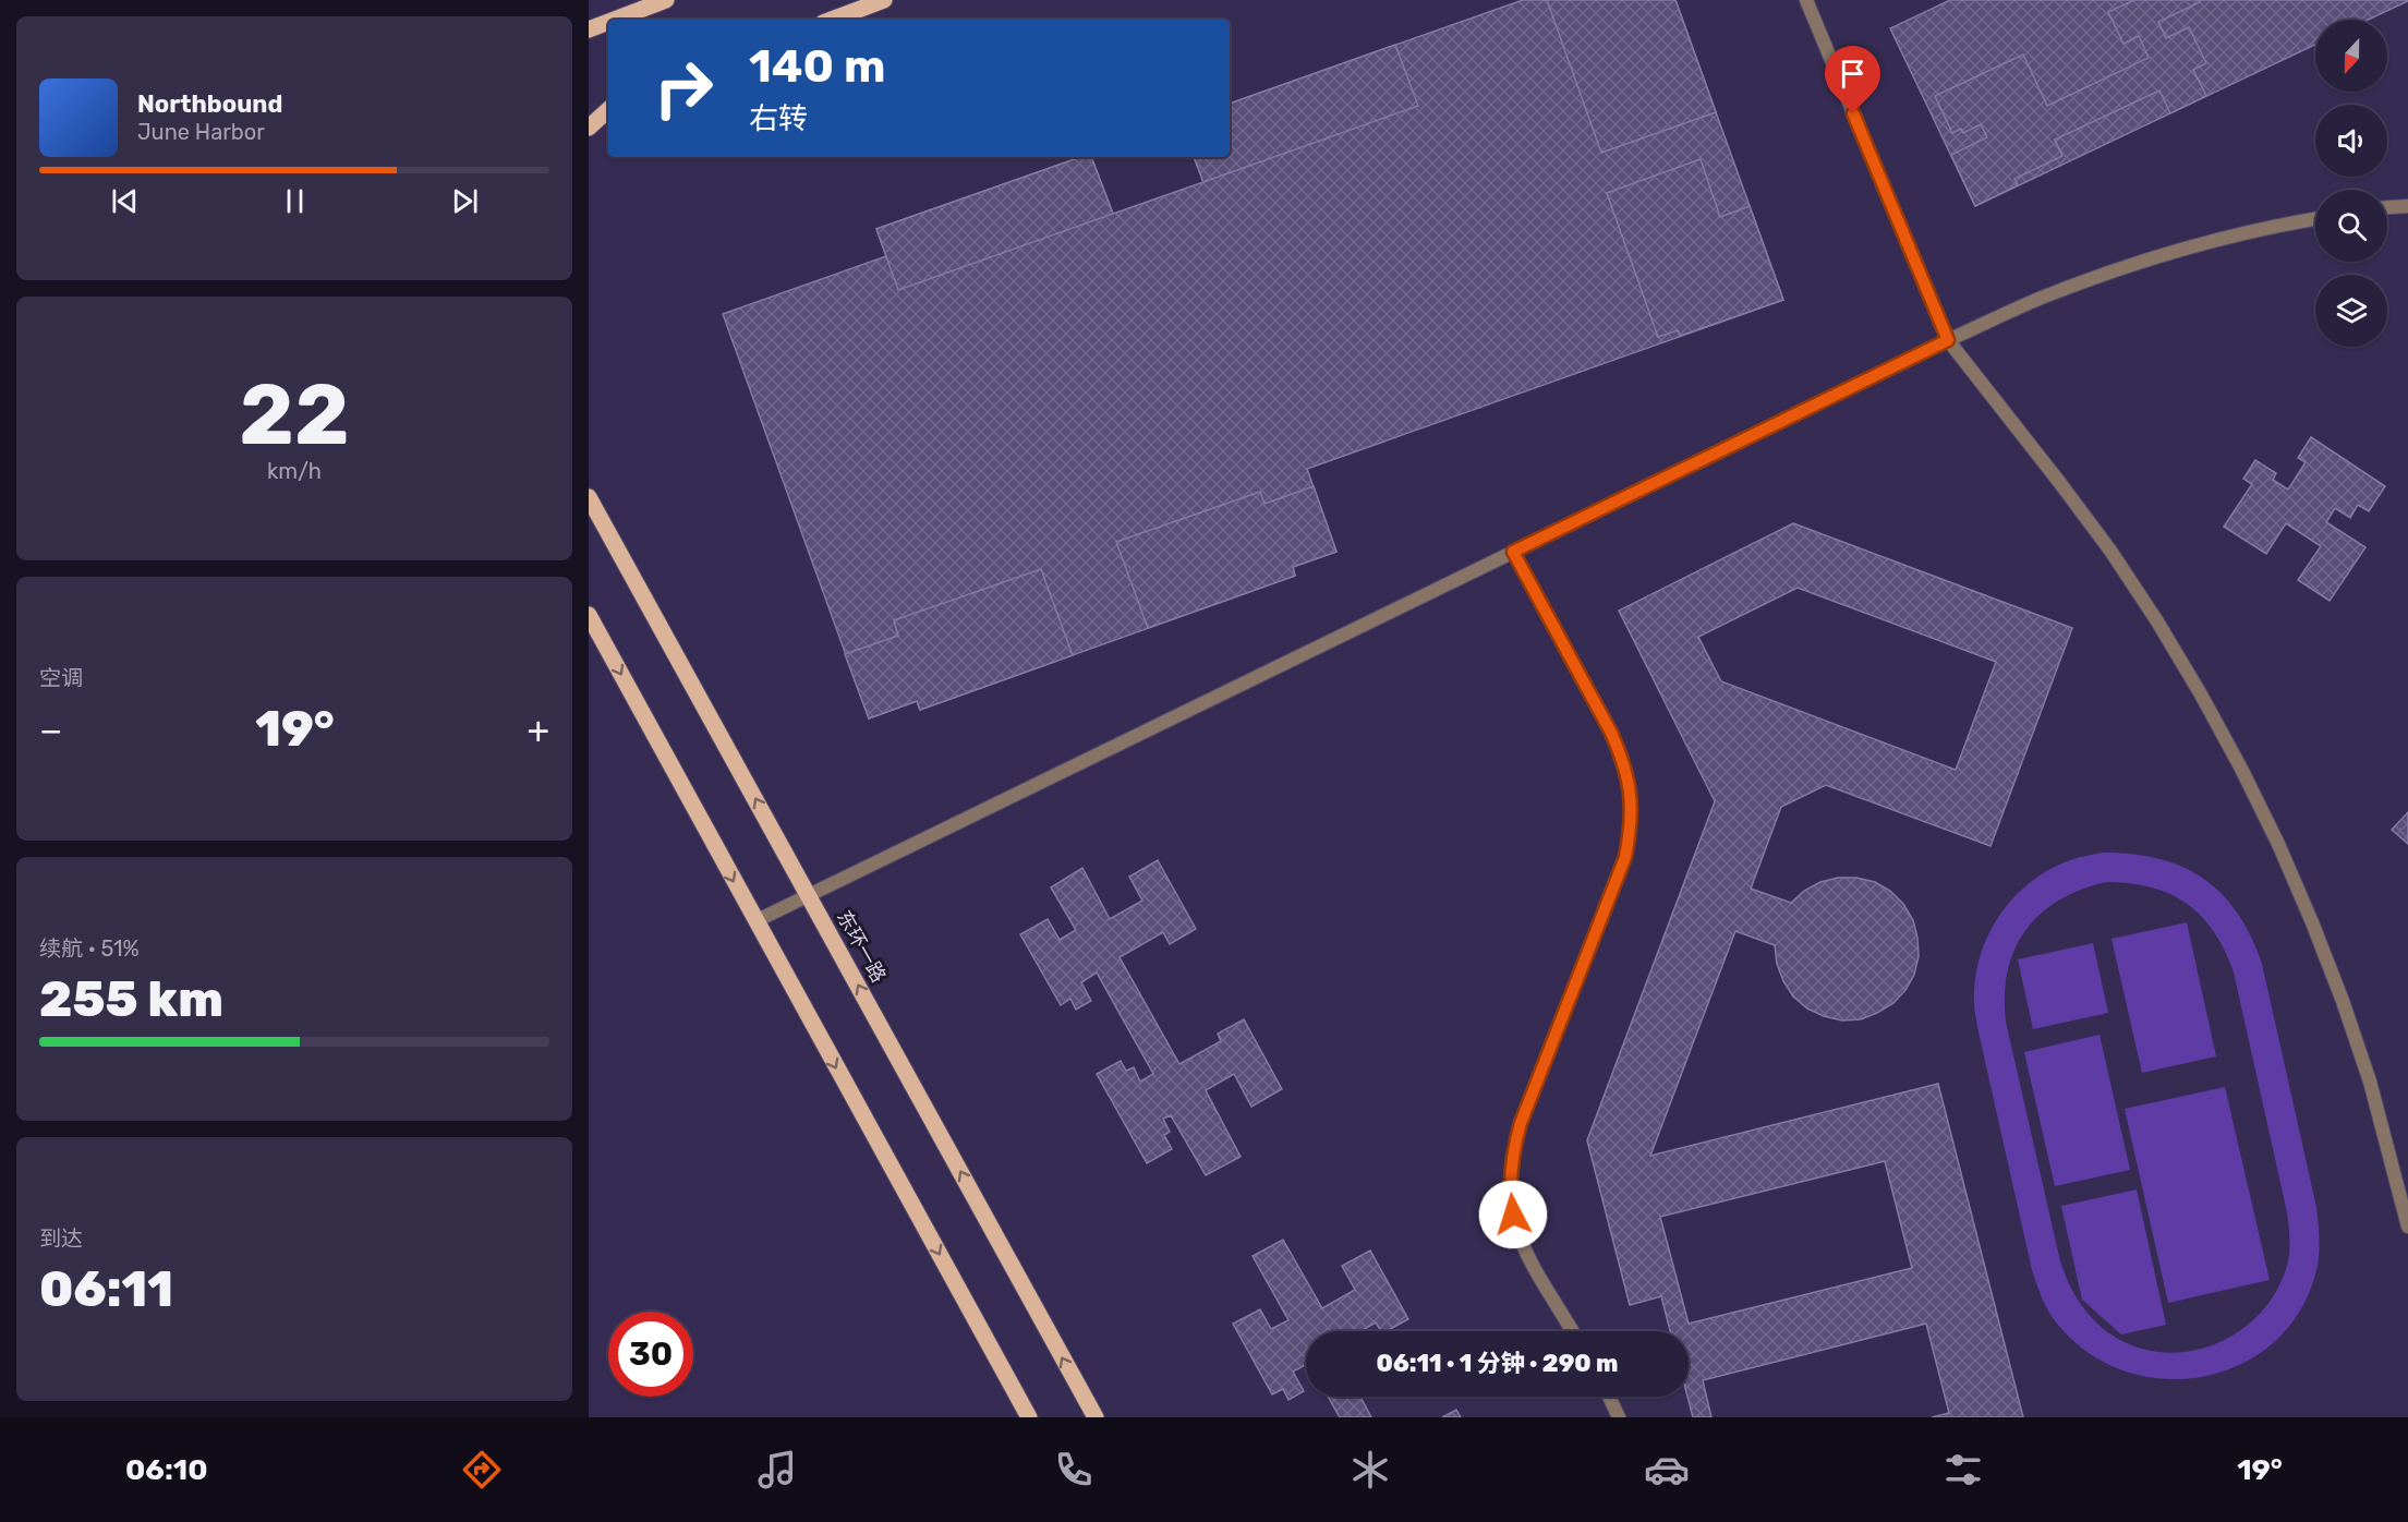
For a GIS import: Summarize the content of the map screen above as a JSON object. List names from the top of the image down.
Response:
{
  "streets": {
    "main road": ["东环一路"]
  },
  "north": "bottom",
  "page": {
    "turn": ["140 m", "右转"],
    "song": ["Northbound", "June Harbor"],
    "tile": [
      ["22", "km/h"],
      "空调",
      ["续航 · 51%", "255 km"],
      ["到达", "06:11"]
    ],
    "heat": ["−", "19°", "+"],
    "limit": "30",
    "trip": "06:11 · 1 分钟 · 290 m",
    "tabs": ["06:10", "19°"]
  }
}
